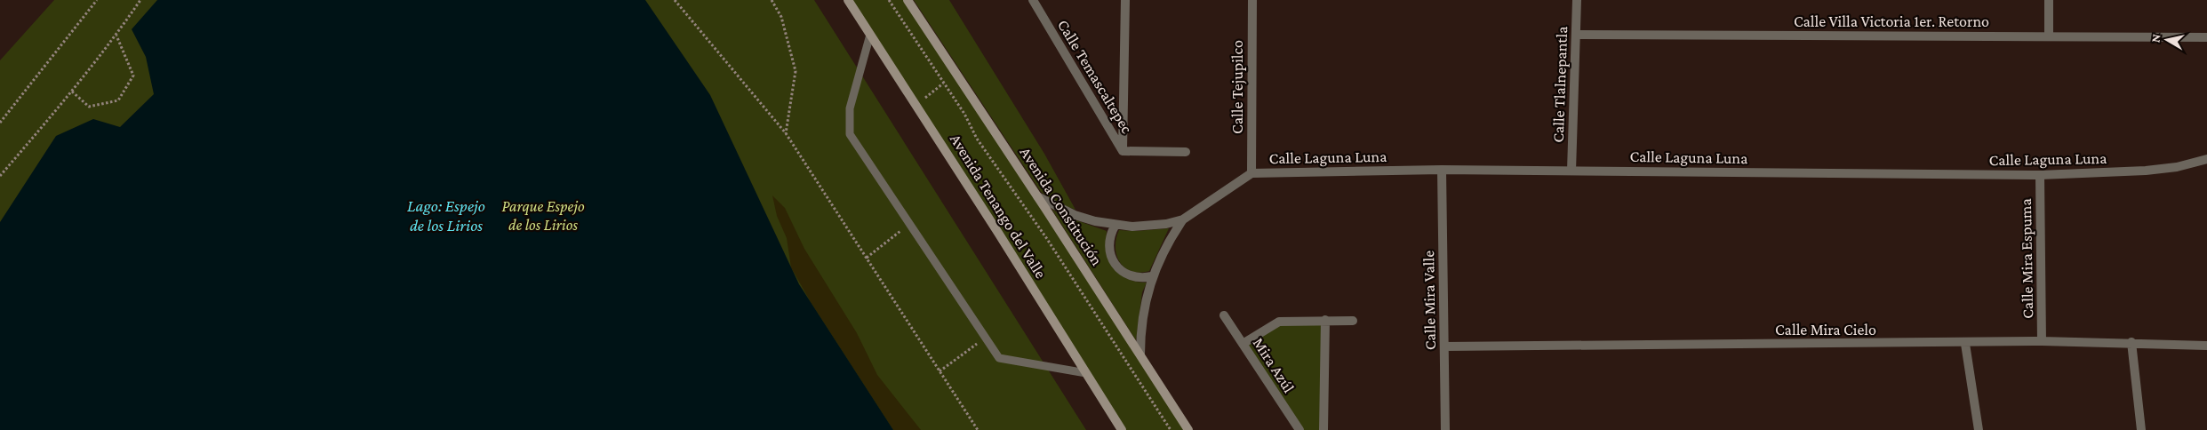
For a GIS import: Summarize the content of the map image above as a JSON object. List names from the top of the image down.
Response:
{
  "streets": {
    "main road": ["Avenida Tenango del Valle", "Avenida Constitución"],
    "street": [
      "Calle Villa Victoria 1er. Retorno",
      "Calle Temascaltepec",
      "Calle Tlalnepantla",
      "Calle Tejupilco",
      "Calle Laguna Luna",
      "Calle Mira Espuma",
      "Calle Mira Valle",
      "Calle Mira Cielo",
      "Mira Azúl"
    ]
  },
  "crossings": [
    ["Calle Villa Victoria 1er. Retorno", "Calle Tlalnepantla"],
    ["Calle Tlalnepantla", "Calle Laguna Luna"],
    ["Calle Tejupilco", "Calle Laguna Luna"],
    ["Calle Laguna Luna", "Avenida Constitución"],
    ["Calle Laguna Luna", "Calle Mira Espuma"],
    ["Calle Laguna Luna", "Calle Mira Valle"],
    ["Calle Mira Espuma", "Calle Mira Cielo"],
    ["Calle Mira Valle", "Calle Mira Cielo"]
  ],
  "water": ["Lago: Espejo de los Lirios"],
  "parks": ["Parque Espejo de los Lirios"],
  "north": "left"
}
